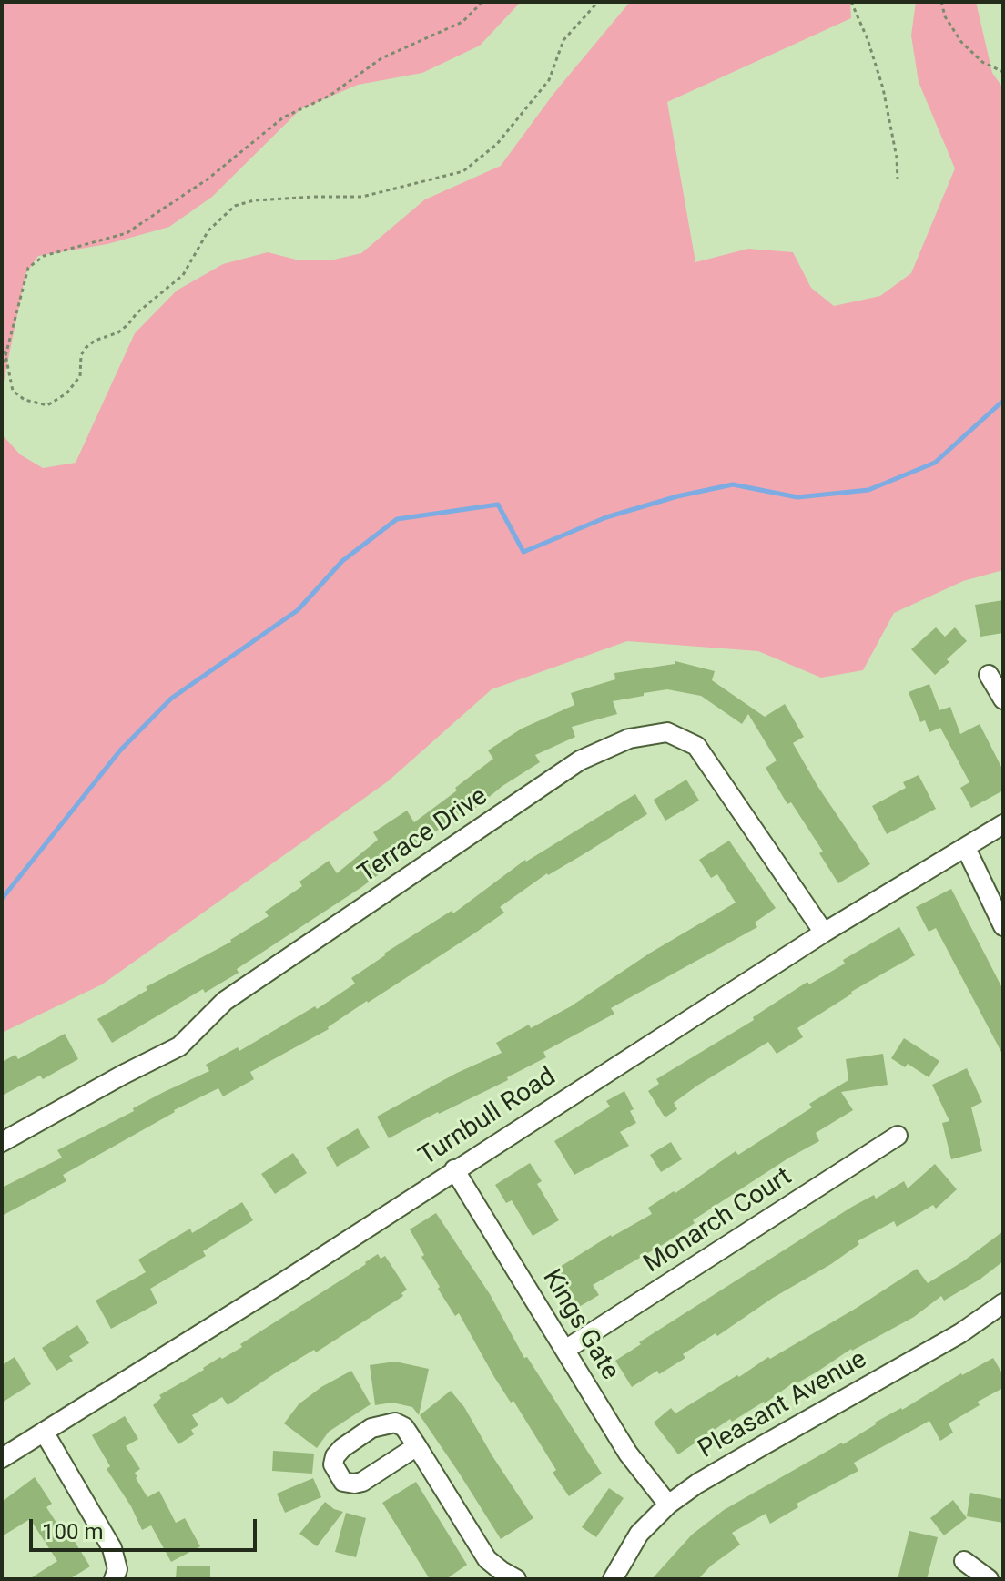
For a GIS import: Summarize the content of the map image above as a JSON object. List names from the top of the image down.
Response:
{
  "streets": {
    "street": [
      "Terrace Drive",
      "Turnbull Road",
      "Monarch Court",
      "Kings Gate",
      "Pleasant Avenue"
    ]
  },
  "crossings": [
    ["Terrace Drive", "Turnbull Road"],
    ["Turnbull Road", "Kings Gate"],
    ["Monarch Court", "Kings Gate"],
    ["Kings Gate", "Pleasant Avenue"]
  ],
  "scale_bar": "100 m"
}
